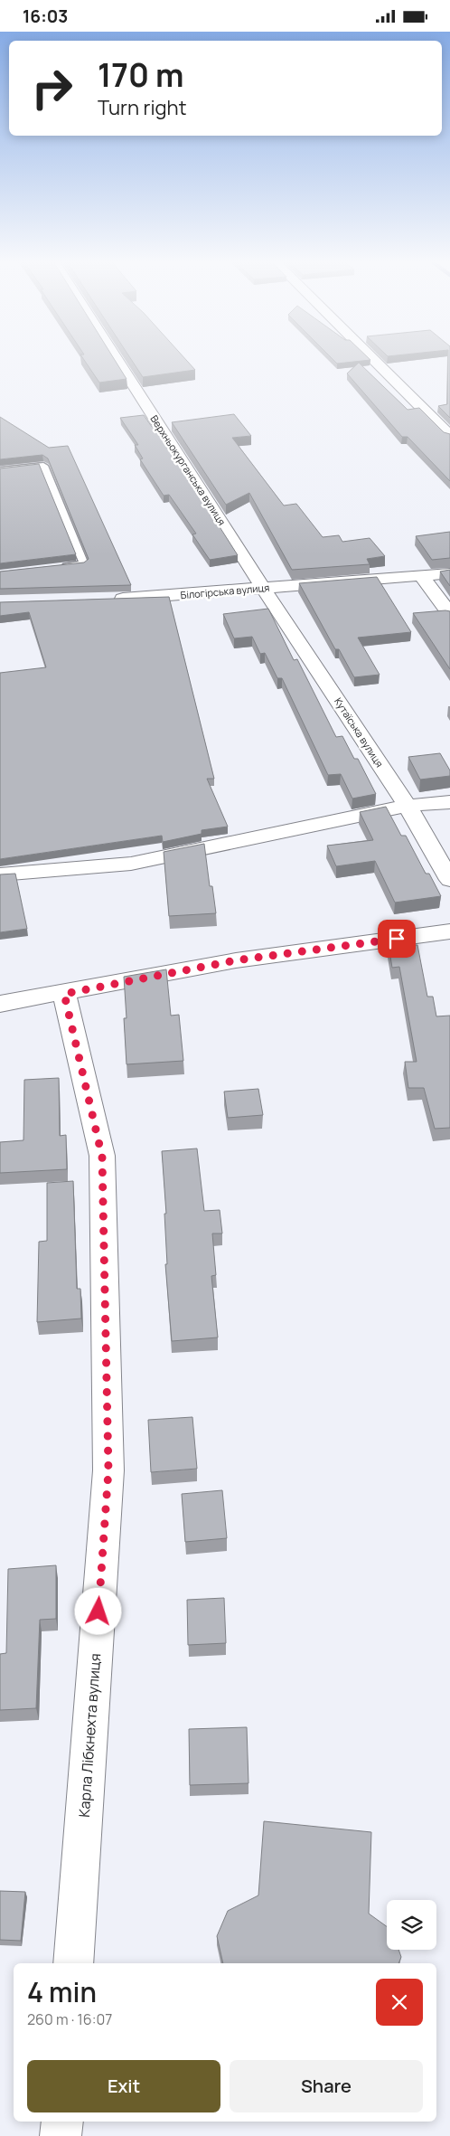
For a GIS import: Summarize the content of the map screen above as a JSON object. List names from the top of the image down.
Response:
{
  "streets": {
    "street": [
      "Верхньокурганська вулиця",
      "Білогірська вулиця",
      "Кутаїська вулиця",
      "Карла Лібкнехта вулиця"
    ]
  },
  "crossings": [
    ["Верхньокурганська вулиця", "Білогірська вулиця"],
    ["Верхньокурганська вулиця", "Кутаїська вулиця"],
    ["Білогірська вулиця", "Кутаїська вулиця"]
  ],
  "page": {
    "status": "16:03",
    "turn": ["170 m", "Turn right"],
    "heading": ["4 min", "260 m · 16:07"],
    "buttons": ["Exit", "Share"]
  }
}
